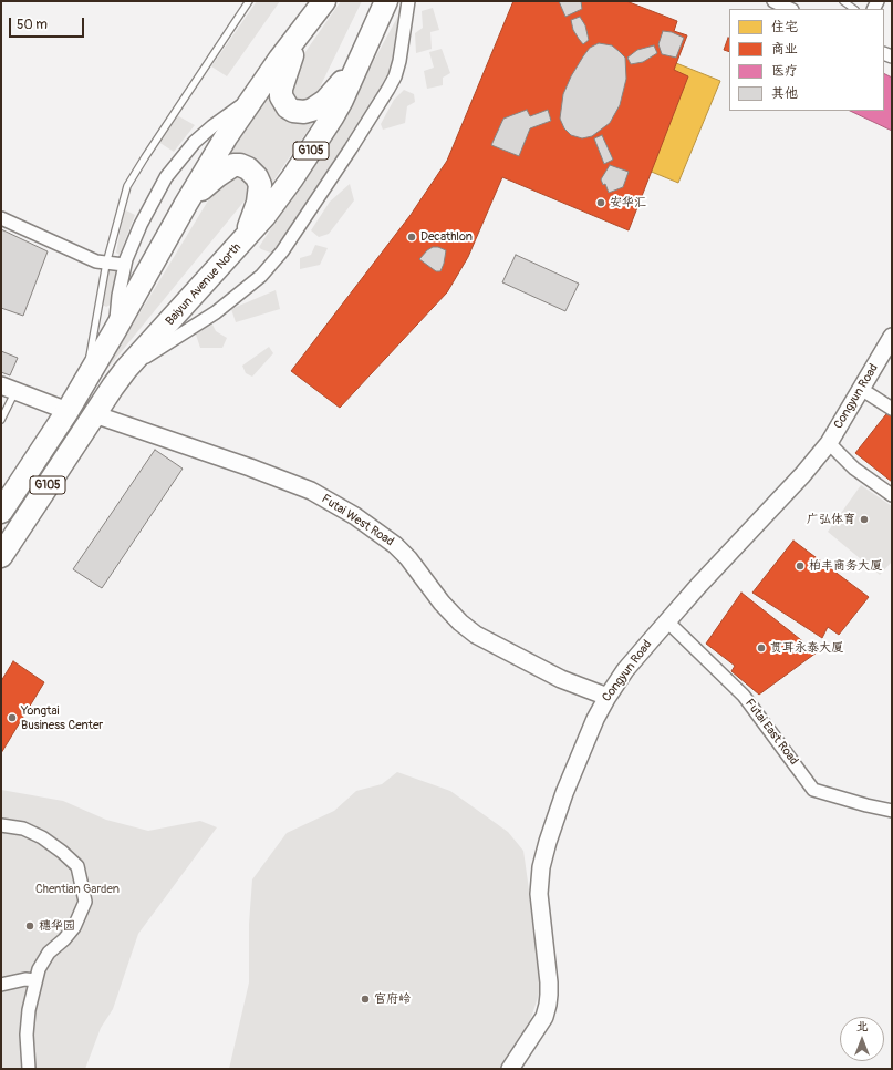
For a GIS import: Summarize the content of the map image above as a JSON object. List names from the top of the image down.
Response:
{
  "streets": {
    "highway": ["G105", "Baiyun Avenue North"],
    "street": ["Congyun Road", "Futai West Road", "Futai East Road"]
  },
  "crossings": [
    ["Baiyun Avenue North", "Futai West Road"],
    ["Congyun Road", "Futai West Road"],
    ["Congyun Road", "Futai East Road"]
  ],
  "parks": ["Chentian Garden"],
  "places": [
    "安华汇",
    "Decathlon",
    "广弘体育",
    "柏丰商务大厦",
    "贯耳永泰大厦",
    "Yongtai Business Center",
    "穗华园",
    "官府岭"
  ],
  "legend": [
    "住宅",
    "商业",
    "医疗",
    "其他"
  ],
  "scale_bar": "50 m",
  "north": "top"
}
